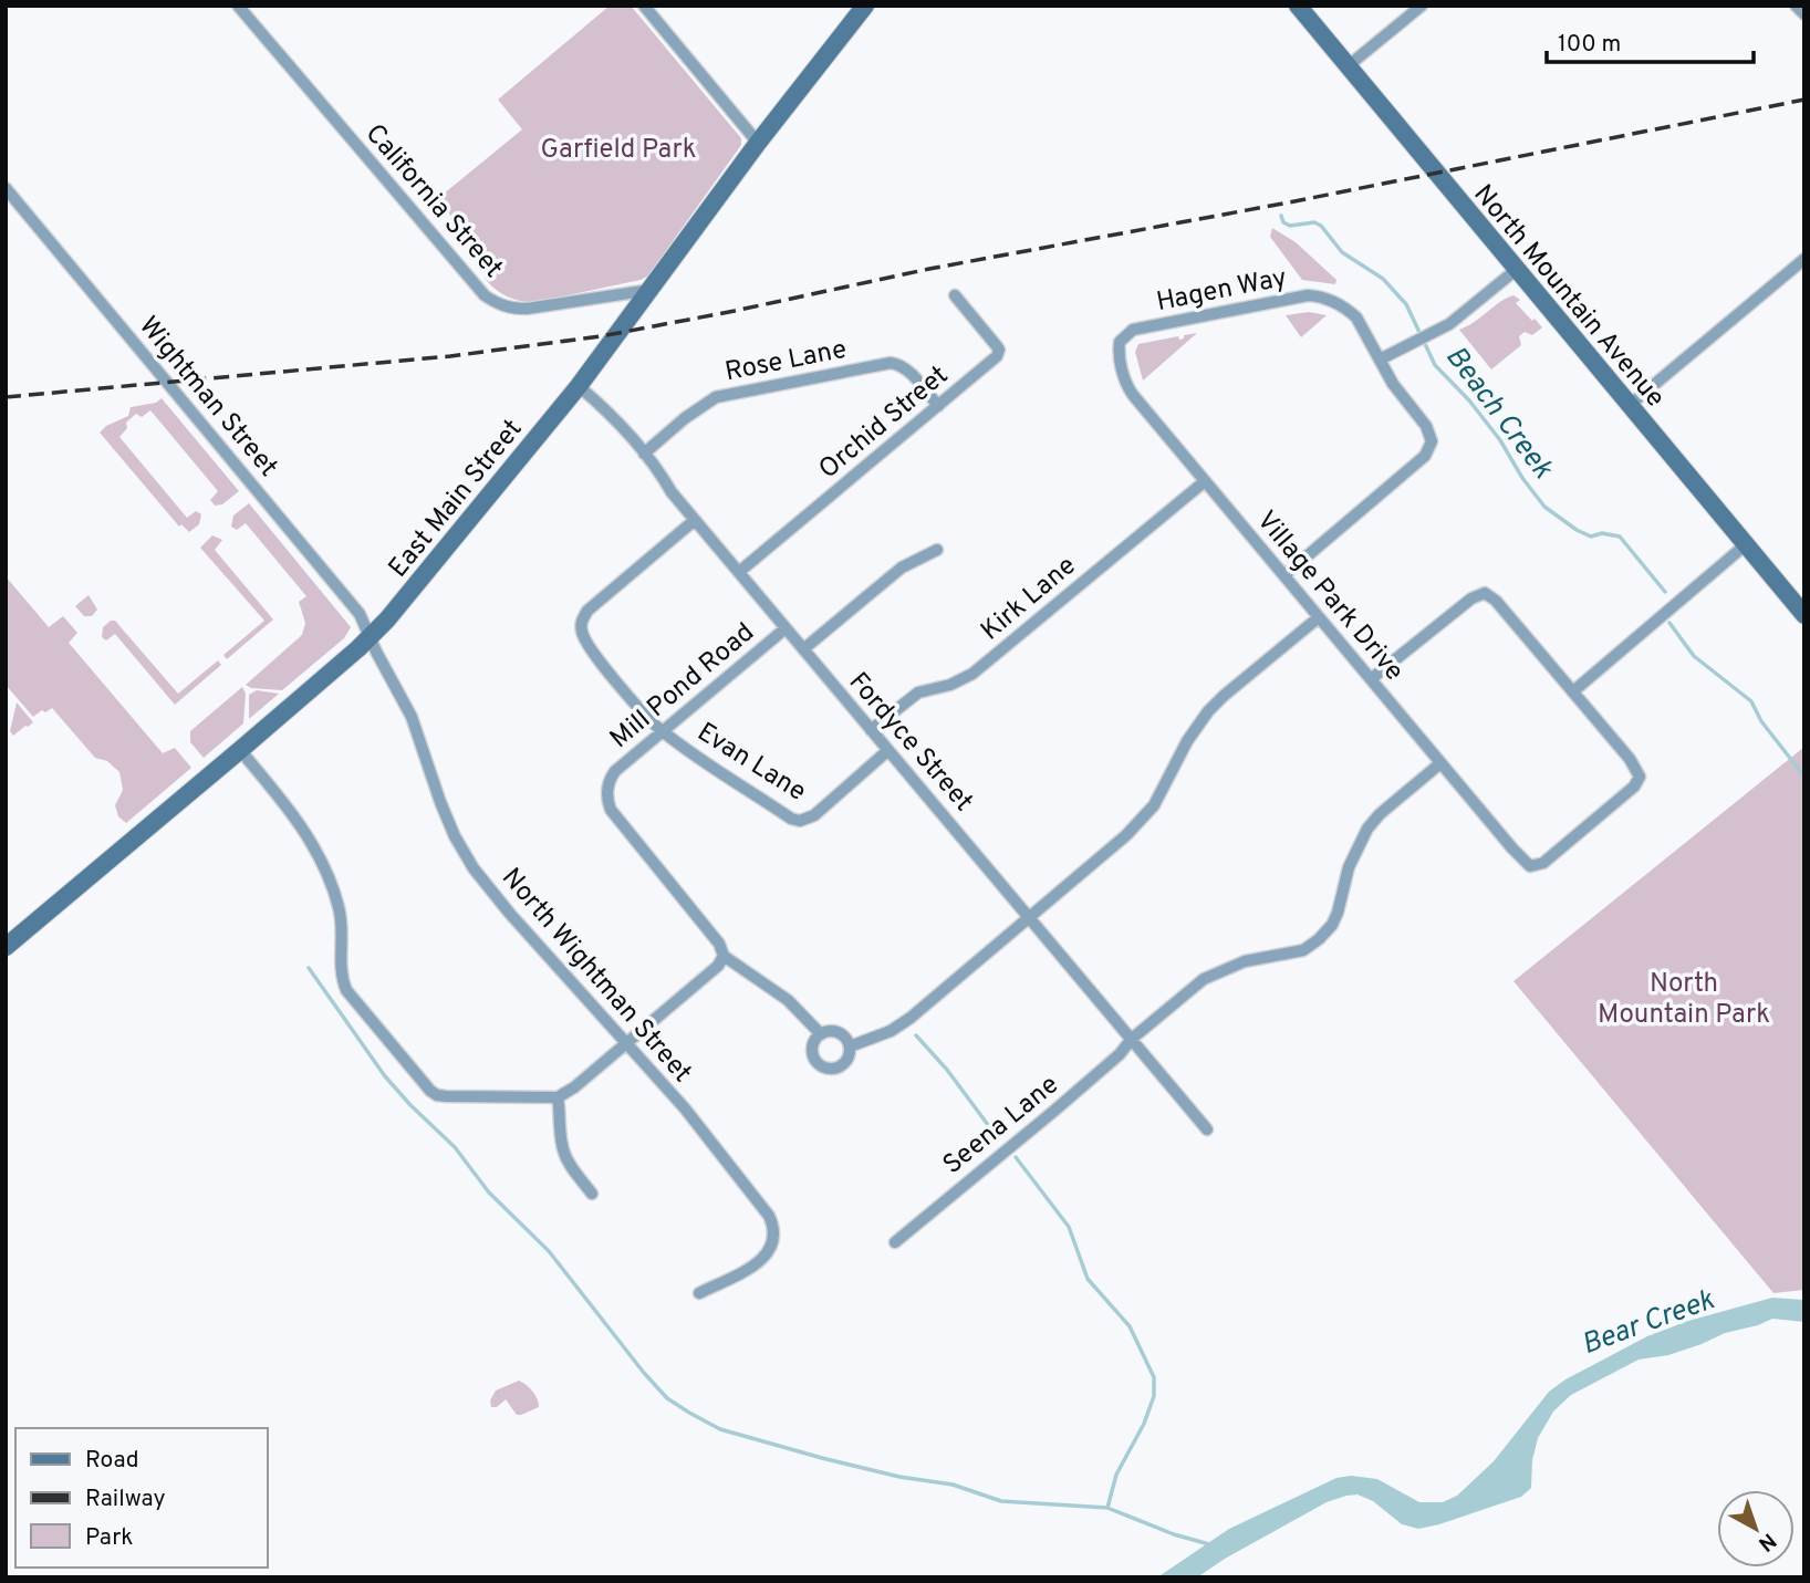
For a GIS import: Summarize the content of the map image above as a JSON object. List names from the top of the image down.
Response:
{
  "streets": {
    "street": [
      "California Street",
      "Hagen Way",
      "North Mountain Avenue",
      "Rose Lane",
      "Wightman Street",
      "Orchid Street",
      "East Main Street",
      "Village Park Drive",
      "Kirk Lane",
      "Mill Pond Road",
      "Fordyce Street",
      "Evan Lane",
      "North Wightman Street",
      "Seena Lane"
    ]
  },
  "crossings": [
    ["California Street", "East Main Street"],
    ["Hagen Way", "Village Park Drive"],
    ["Rose Lane", "Orchid Street"],
    ["Rose Lane", "Fordyce Street"],
    ["Wightman Street", "East Main Street"],
    ["Wightman Street", "North Wightman Street"],
    ["Orchid Street", "Fordyce Street"],
    ["East Main Street", "Fordyce Street"],
    ["East Main Street", "North Wightman Street"],
    ["Village Park Drive", "Kirk Lane"],
    ["Village Park Drive", "Seena Lane"],
    ["Kirk Lane", "Fordyce Street"],
    ["Mill Pond Road", "Fordyce Street"],
    ["Mill Pond Road", "Evan Lane"],
    ["Fordyce Street", "Evan Lane"],
    ["Fordyce Street", "Seena Lane"]
  ],
  "water": ["Beach Creek", "Bear Creek"],
  "parks": ["Garfield Park", "North Mountain Park"],
  "legend": ["Road", "Railway", "Park"],
  "scale_bar": "100 m",
  "north": "bottom right"
}
